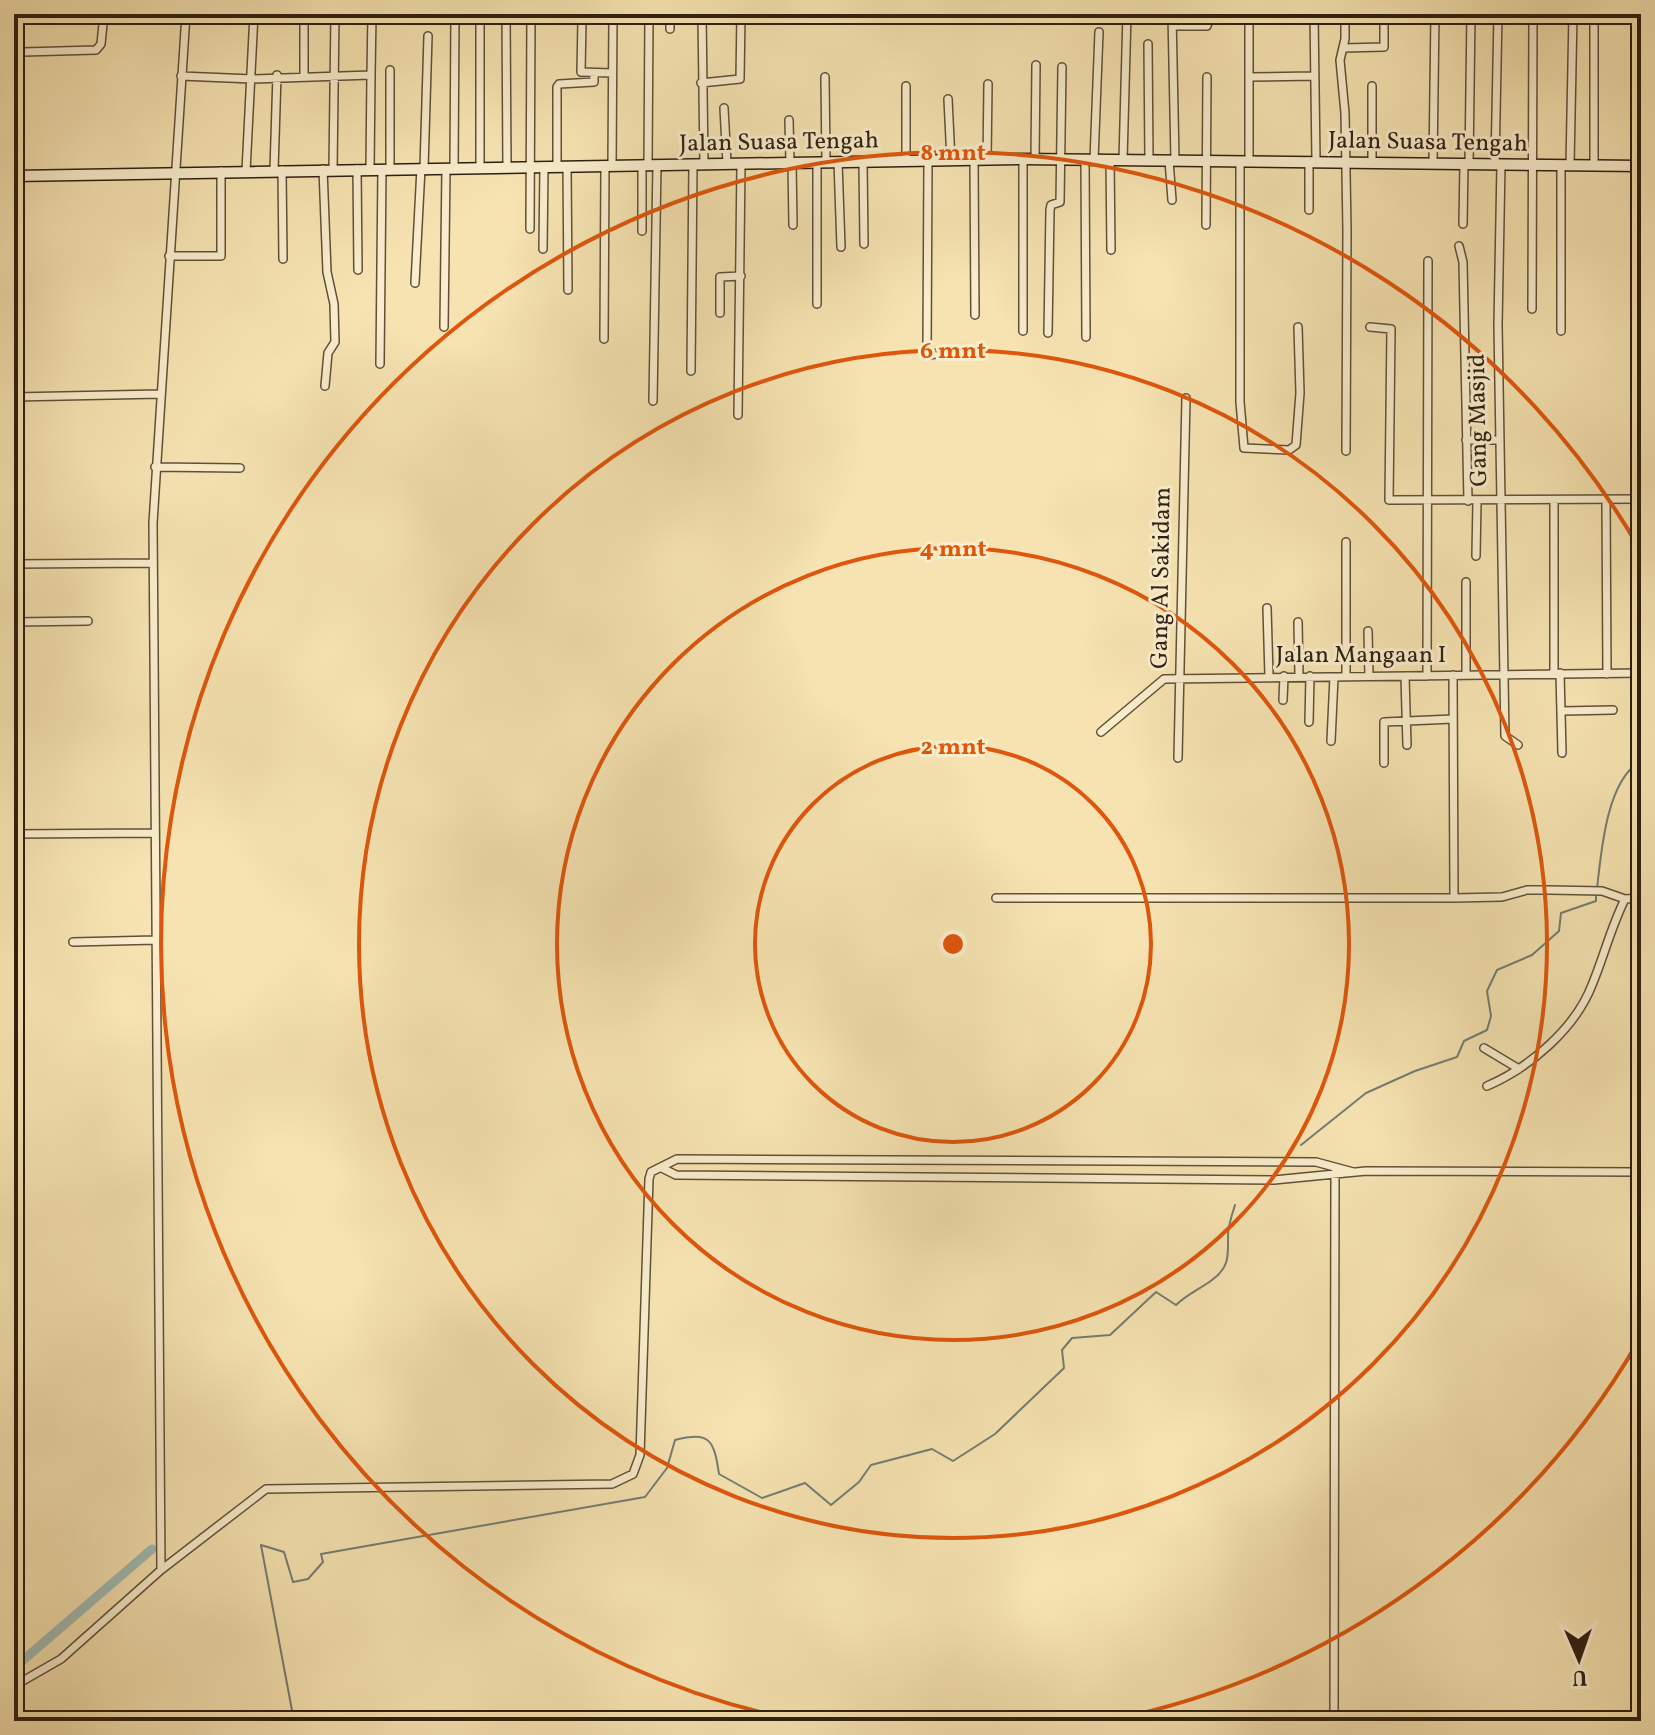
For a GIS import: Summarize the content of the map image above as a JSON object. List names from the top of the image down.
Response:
{
  "streets": {
    "street": [
      "Jalan Suasa Tengah",
      "Gang Masjid",
      "Gang Al Sakidam",
      "Jalan Mangaan I"
    ]
  },
  "crossings": [
    ["Jalan Suasa Tengah", "Gang Masjid"],
    ["Gang Masjid", "Jalan Mangaan I"],
    ["Gang Al Sakidam", "Jalan Mangaan I"]
  ],
  "north": "bottom",
  "rings": [
    "8 mnt",
    "6 mnt",
    "4 mnt",
    "2 mnt"
  ]
}
